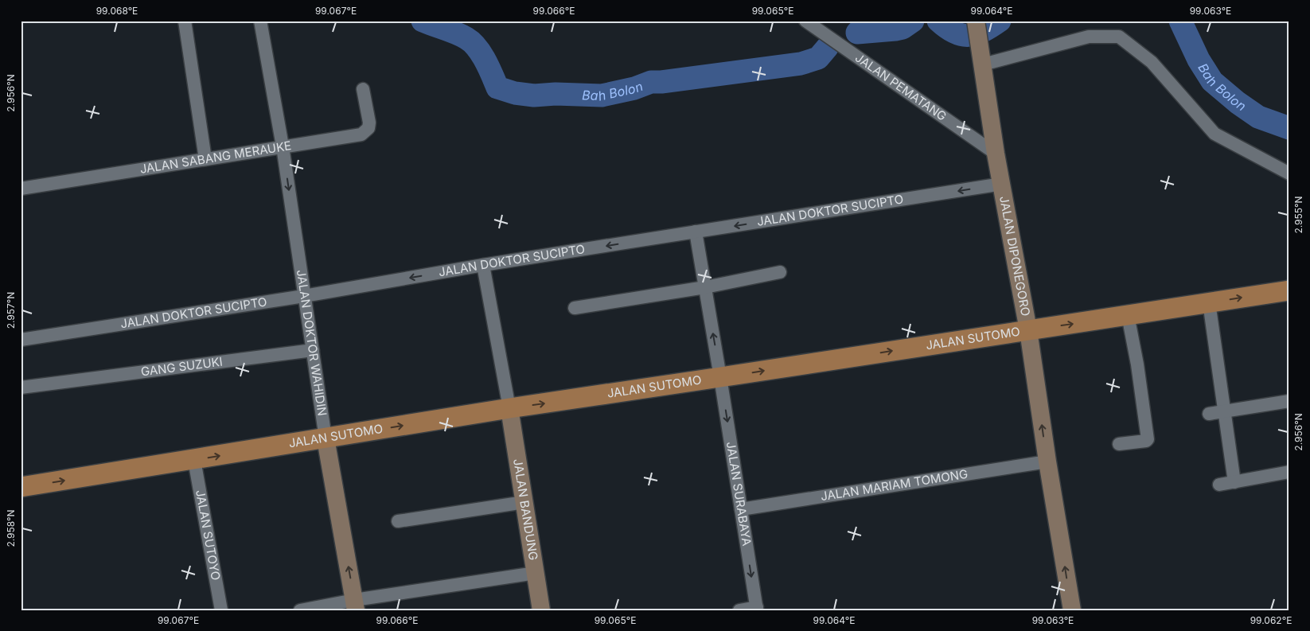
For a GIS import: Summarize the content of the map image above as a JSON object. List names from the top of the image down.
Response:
{
  "streets": {
    "main road": ["JALAN SUTOMO"],
    "street": [
      "JALAN PEMATANG",
      "JALAN SABANG MERAUKE",
      "JALAN DOKTOR SUCIPTO",
      "JALAN DIPONEGORO",
      "JALAN DOKTOR WAHIDIN",
      "GANG SUZUKI",
      "JALAN MARIAM TOMONG",
      "JALAN SURABAYA",
      "JALAN BANDUNG",
      "JALAN SUTOYO"
    ]
  },
  "crossings": [
    ["JALAN PEMATANG", "JALAN DIPONEGORO"],
    ["JALAN SABANG MERAUKE", "JALAN DOKTOR WAHIDIN"],
    ["JALAN DOKTOR SUCIPTO", "JALAN DIPONEGORO"],
    ["JALAN DOKTOR SUCIPTO", "JALAN DOKTOR WAHIDIN"],
    ["JALAN DOKTOR SUCIPTO", "JALAN SURABAYA"],
    ["JALAN DIPONEGORO", "JALAN SUTOMO"],
    ["JALAN DIPONEGORO", "JALAN MARIAM TOMONG"],
    ["JALAN SUTOMO", "JALAN DOKTOR WAHIDIN"],
    ["JALAN SUTOMO", "JALAN SURABAYA"],
    ["JALAN SUTOMO", "JALAN BANDUNG"],
    ["JALAN SUTOMO", "JALAN SUTOYO"],
    ["JALAN DOKTOR WAHIDIN", "GANG SUZUKI"],
    ["JALAN MARIAM TOMONG", "JALAN SURABAYA"]
  ],
  "one_way": ["JALAN DOKTOR SUCIPTO", "JALAN DIPONEGORO", "JALAN SUTOMO"],
  "water": ["Bah Bolon"],
  "coordinates": [
    "99.068°E",
    "99.067°E",
    "99.066°E",
    "99.065°E",
    "99.064°E",
    "99.063°E",
    "2.956°N",
    "2.955°N",
    "2.957°N",
    "2.958°N",
    "99.062°E"
  ]
}
